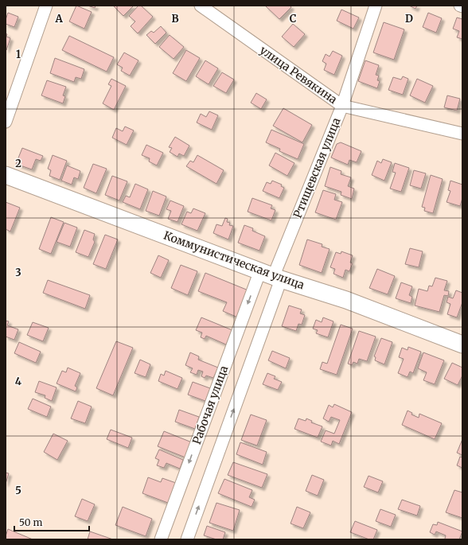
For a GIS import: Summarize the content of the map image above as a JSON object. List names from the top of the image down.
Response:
{
  "streets": {
    "street": [
      "улица Ревякина",
      "Ртищевская улица",
      "Коммунистическая улица",
      "Рабочая улица"
    ]
  },
  "crossings": [
    ["улица Ревякина", "Ртищевская улица"],
    ["Ртищевская улица", "Коммунистическая улица"],
    ["Ртищевская улица", "Рабочая улица"],
    ["Коммунистическая улица", "Рабочая улица"]
  ],
  "scale_bar": "50 m",
  "grid": {
    "columns": [
      "A",
      "B",
      "C",
      "D"
    ],
    "rows": [
      "1",
      "2",
      "3",
      "4",
      "5"
    ]
  }
}
